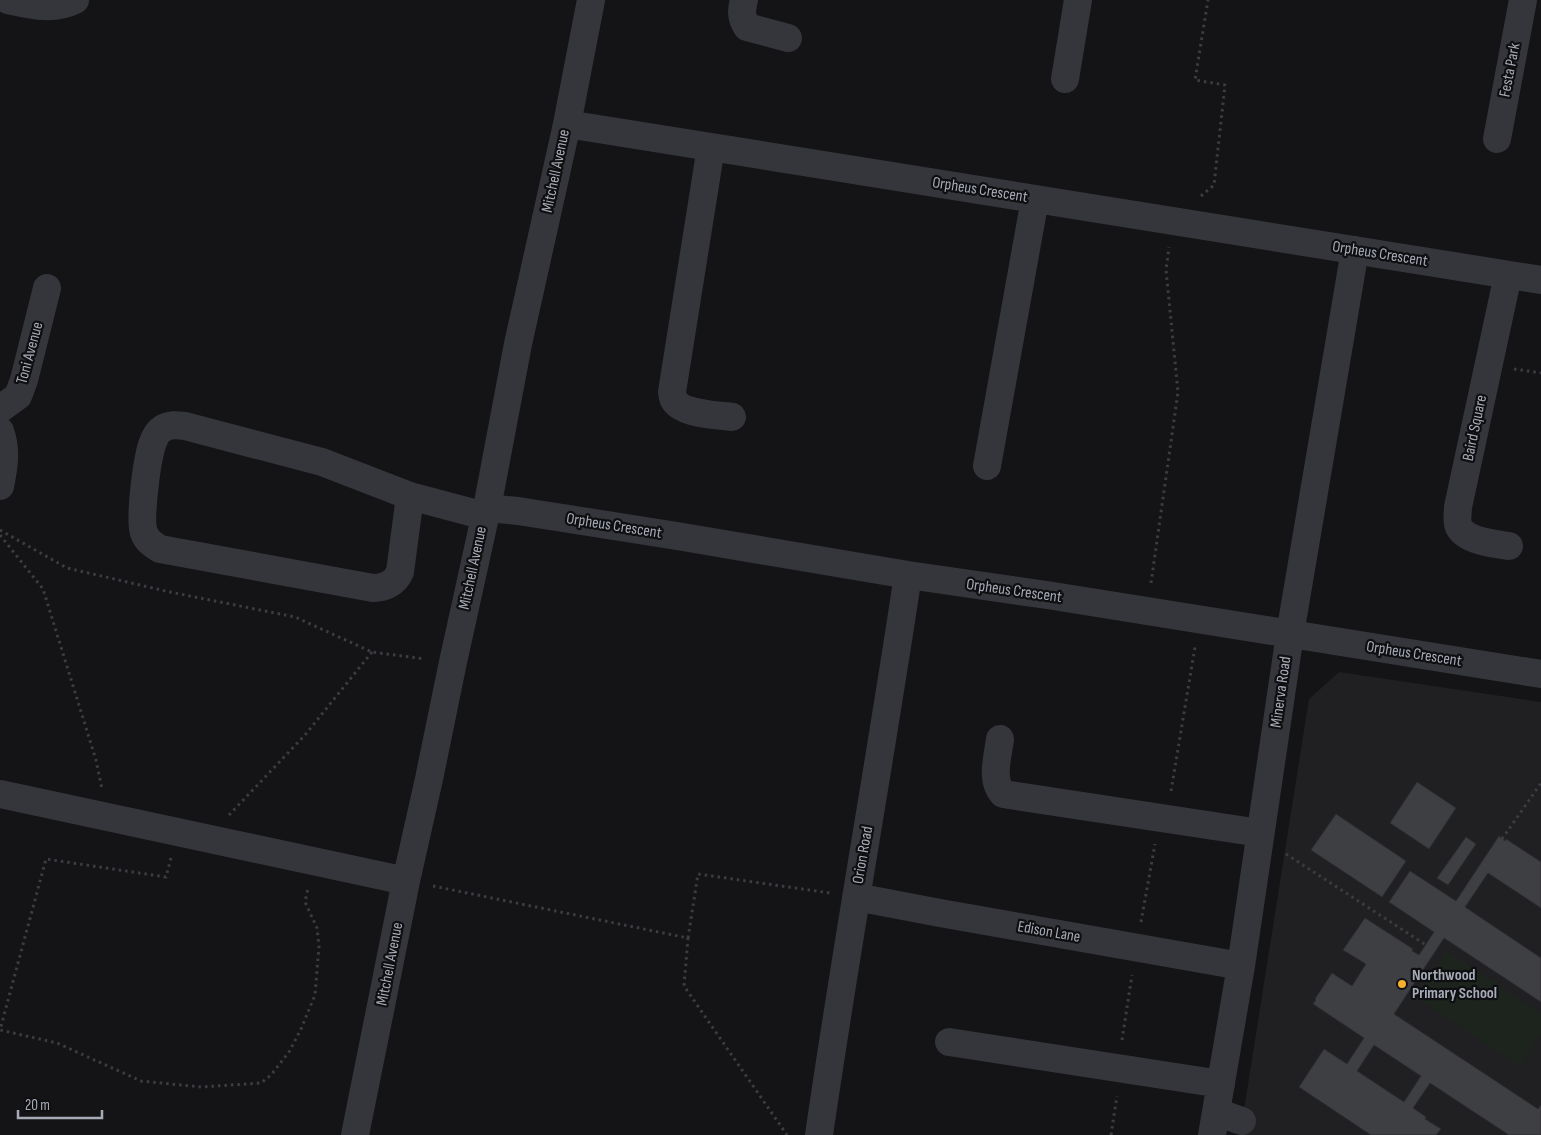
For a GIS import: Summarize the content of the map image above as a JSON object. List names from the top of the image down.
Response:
{
  "streets": {
    "street": [
      "Festa Park",
      "Mitchell Avenue",
      "Orpheus Crescent",
      "Toni Avenue",
      "Baird Square",
      "Minerva Road",
      "Orion Road",
      "Edison Lane"
    ]
  },
  "crossings": [
    ["Mitchell Avenue", "Orpheus Crescent"],
    ["Orpheus Crescent", "Baird Square"],
    ["Orpheus Crescent", "Minerva Road"],
    ["Orpheus Crescent", "Orion Road"],
    ["Minerva Road", "Edison Lane"],
    ["Orion Road", "Edison Lane"]
  ],
  "places": ["Northwood Primary School"],
  "scale_bar": "20 m"
}
